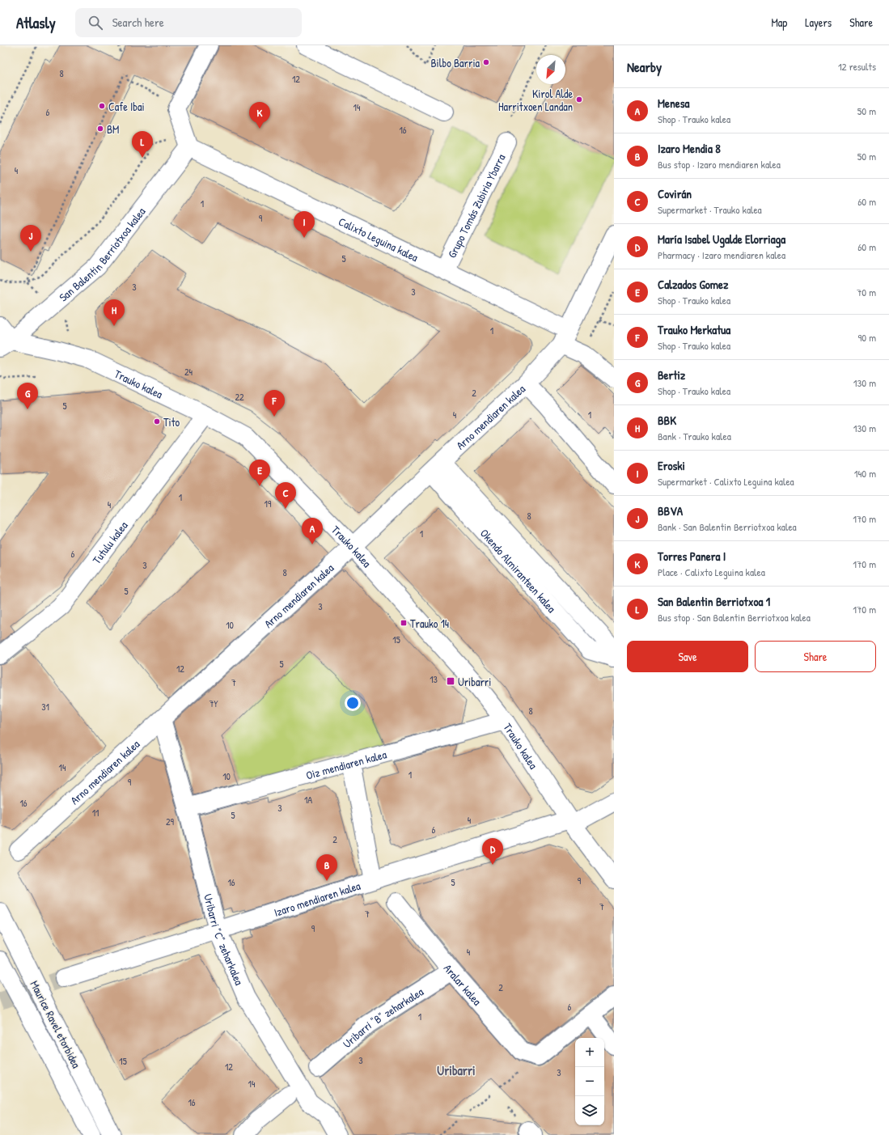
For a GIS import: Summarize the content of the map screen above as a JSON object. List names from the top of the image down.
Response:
{
  "streets": {
    "street": [
      "Grupo Tomás Zubiria Ybarra",
      "Calixto Leguina kalea",
      "San Balentin Berriotxoa kalea",
      "Trauko kalea",
      "Arno mendiaren kalea",
      "Tutulu kalea",
      "Okendo Almiranteen kalea",
      "Oiz mendiaren kalea",
      "Izaro mendiaren kalea",
      "Uribarri \"C\" zeharkalea",
      "Aralar kalea",
      "Uribarri \"B\" zeharkalea",
      "Maurice Ravel etorbidea"
    ]
  },
  "crossings": [
    ["Grupo Tomás Zubiria Ybarra", "Calixto Leguina kalea"],
    ["Calixto Leguina kalea", "San Balentin Berriotxoa kalea"],
    ["Calixto Leguina kalea", "Arno mendiaren kalea"],
    ["San Balentin Berriotxoa kalea", "Trauko kalea"],
    ["Trauko kalea", "Arno mendiaren kalea"],
    ["Trauko kalea", "Tutulu kalea"],
    ["Trauko kalea", "Oiz mendiaren kalea"],
    ["Trauko kalea", "Izaro mendiaren kalea"],
    ["Arno mendiaren kalea", "Okendo Almiranteen kalea"],
    ["Arno mendiaren kalea", "Uribarri \"C\" zeharkalea"],
    ["Oiz mendiaren kalea", "Uribarri \"C\" zeharkalea"],
    ["Izaro mendiaren kalea", "Uribarri \"C\" zeharkalea"],
    ["Aralar kalea", "Uribarri \"B\" zeharkalea"]
  ],
  "districts": ["Uribarri"],
  "places": {
    "other": [
      "Bilbo Barria",
      "Kirol Alde Harritxoen Landan",
      "Cafe Ibai",
      "BM",
      "Tito"
    ],
    "transit": ["Trauko 14", "Uribarri"]
  },
  "house_numbers": [
    "8",
    "12",
    "14",
    "6",
    "16",
    "4",
    "1",
    "9",
    "5",
    "3",
    "3",
    "1",
    "24",
    "2",
    "22",
    "5",
    "4",
    "1",
    "1",
    "19",
    "4",
    "8",
    "1",
    "6",
    "3",
    "8",
    "5",
    "3",
    "10",
    "15",
    "5",
    "12",
    "13",
    "7",
    "7Y",
    "31",
    "8",
    "14",
    "1",
    "10",
    "9",
    "1A",
    "16",
    "3",
    "11",
    "5",
    "4",
    "29",
    "6",
    "2",
    "9",
    "16",
    "5",
    "7",
    "7",
    "9",
    "4",
    "2",
    "6",
    "1",
    "3",
    "15",
    "12",
    "3",
    "14",
    "16"
  ],
  "north": "bottom left",
  "page": {
    "header": "Atlasly",
    "search": "Search here",
    "nav": ["Map", "Layers", "Share"],
    "heading": ["Nearby", "12 results"],
    "list": [
      {
        "mark": "A",
        "name": "Menesa",
        "note": "Shop · Trauko kalea",
        "value": "50 m"
      },
      {
        "mark": "B",
        "name": "Izaro Mendia 8",
        "note": "Bus stop · Izaro mendiaren kalea",
        "value": "50 m"
      },
      {
        "mark": "C",
        "name": "Covirán",
        "note": "Supermarket · Trauko kalea",
        "value": "60 m"
      },
      {
        "mark": "D",
        "name": "María Isabel Ugalde Elorriaga",
        "note": "Pharmacy · Izaro mendiaren kalea",
        "value": "60 m"
      },
      {
        "mark": "E",
        "name": "Calzados Gomez",
        "note": "Shop · Trauko kalea",
        "value": "70 m"
      },
      {
        "mark": "F",
        "name": "Trauko Merkatua",
        "note": "Shop · Trauko kalea",
        "value": "90 m"
      },
      {
        "mark": "G",
        "name": "Bertiz",
        "note": "Shop · Trauko kalea",
        "value": "130 m"
      },
      {
        "mark": "H",
        "name": "BBK",
        "note": "Bank · Trauko kalea",
        "value": "130 m"
      },
      {
        "mark": "I",
        "name": "Eroski",
        "note": "Supermarket · Calixto Leguina kalea",
        "value": "140 m"
      },
      {
        "mark": "J",
        "name": "BBVA",
        "note": "Bank · San Balentin Berriotxoa kalea",
        "value": "170 m"
      },
      {
        "mark": "K",
        "name": "Torres Panera I",
        "note": "Place · Calixto Leguina kalea",
        "value": "170 m"
      },
      {
        "mark": "L",
        "name": "San Balentin Berriotxoa 1",
        "note": "Bus stop · San Balentin Berriotxoa kalea",
        "value": "170 m"
      }
    ],
    "pins": [
      "K",
      "L",
      "I",
      "J",
      "H",
      "G",
      "F",
      "E",
      "C",
      "A",
      "D",
      "B"
    ],
    "buttons": ["Save", "Share"],
    "map_buttons": ["+", "−"]
  }
}
